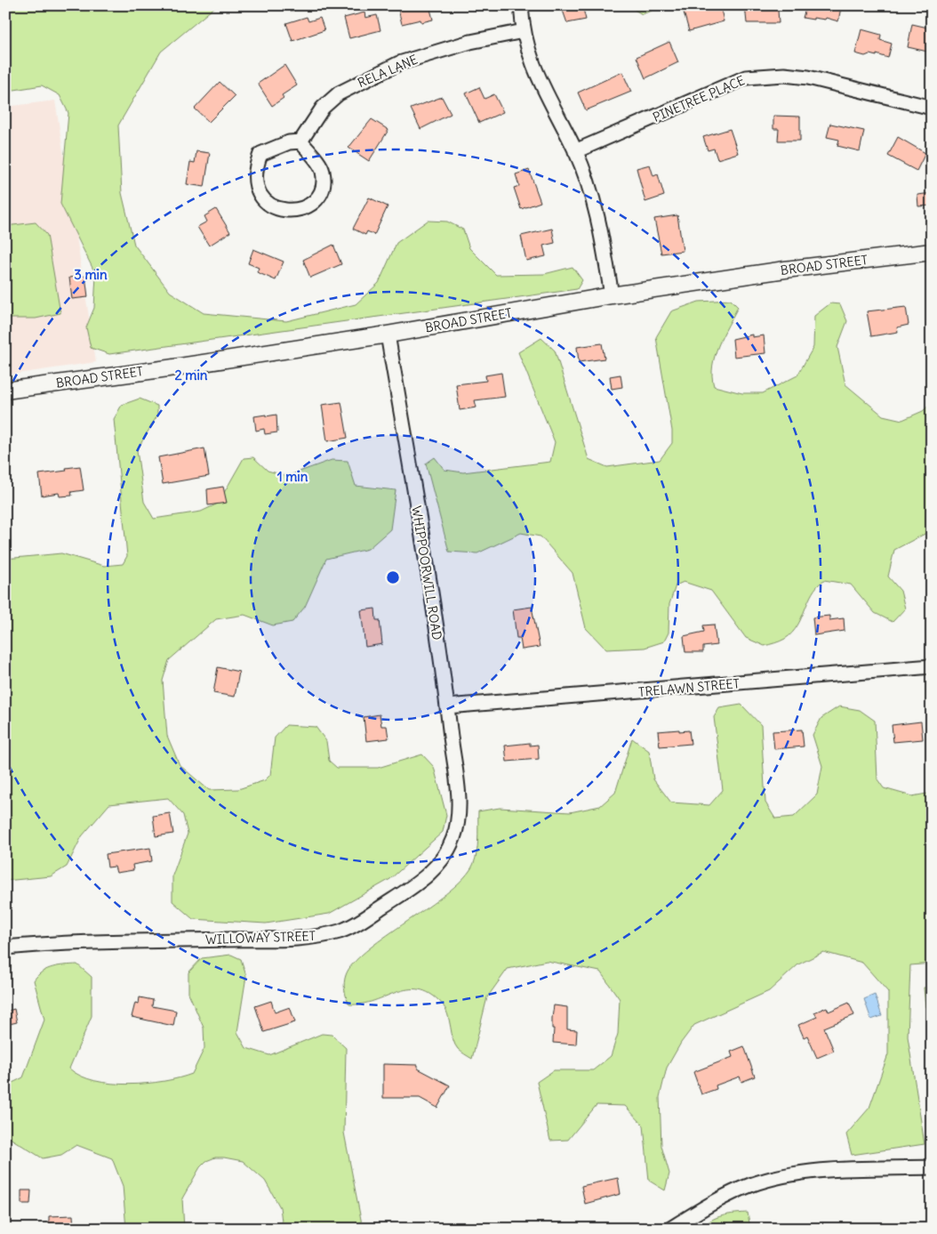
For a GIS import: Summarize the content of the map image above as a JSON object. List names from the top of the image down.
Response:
{
  "streets": {
    "street": [
      "RELA LANE",
      "PINETREE PLACE",
      "BROAD STREET",
      "WHIPPOORWILL ROAD",
      "TRELAWN STREET",
      "WILLOWAY STREET"
    ]
  },
  "crossings": [
    ["BROAD STREET", "WHIPPOORWILL ROAD"],
    ["WHIPPOORWILL ROAD", "TRELAWN STREET"],
    ["WHIPPOORWILL ROAD", "WILLOWAY STREET"]
  ],
  "rings": ["3 min", "2 min", "1 min"]
}
